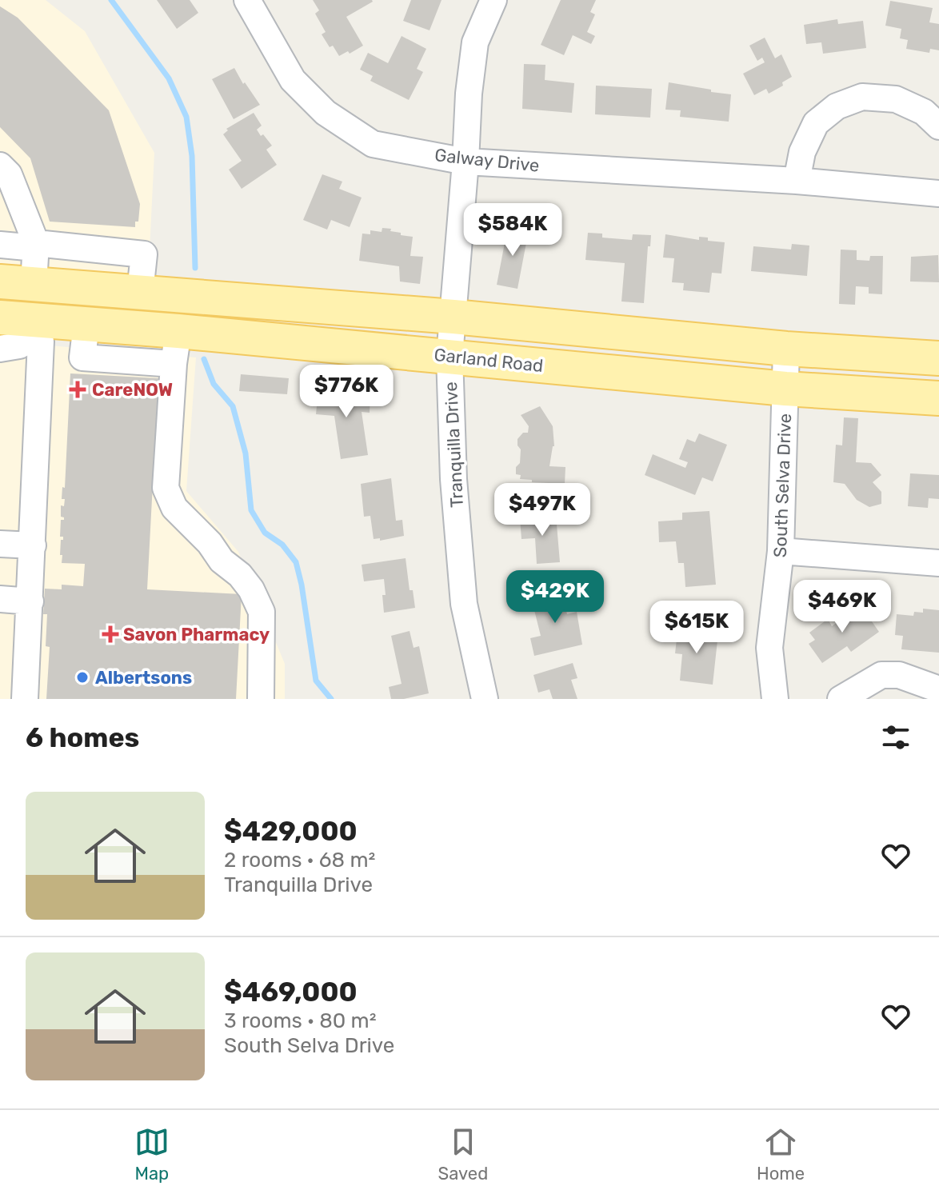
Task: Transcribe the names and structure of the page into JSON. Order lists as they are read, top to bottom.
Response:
{
  "streets": {
    "main road": ["Garland Road"],
    "street": ["Galway Drive", "Tranquilla Drive", "South Selva Drive"]
  },
  "crossings": [
    ["Galway Drive", "Tranquilla Drive"],
    ["Garland Road", "Tranquilla Drive"],
    ["Garland Road", "South Selva Drive"]
  ],
  "places": {
    "health": ["CareNOW", "Savon Pharmacy"],
    "other": ["Albertsons"]
  },
  "page": {
    "price": [
      "$584K",
      "$776K",
      "$497K",
      "$429K",
      "$469K",
      "$615K"
    ],
    "heading": "6 homes",
    "list": [
      {
        "name": "$429,000",
        "note": "2 rooms · 68 m² · Tranquilla Drive"
      },
      {
        "name": "$469,000",
        "note": "3 rooms · 80 m² · South Selva Drive"
      }
    ],
    "tabs": ["Map", "Saved", "Home"]
  }
}
